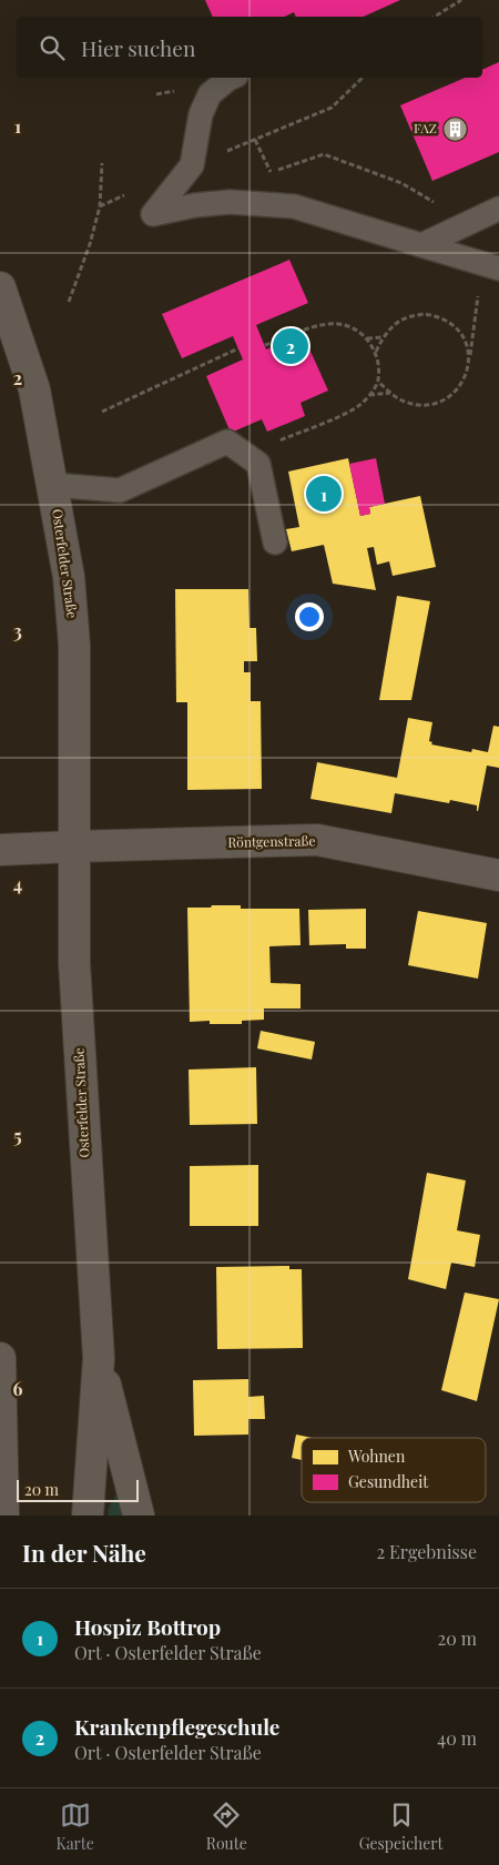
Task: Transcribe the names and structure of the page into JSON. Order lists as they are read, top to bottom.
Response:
{
  "streets": {
    "main road": ["Osterfelder Straße", "Röntgenstraße"]
  },
  "crossings": [
    ["Osterfelder Straße", "Röntgenstraße"]
  ],
  "places": {
    "building": ["FAZ"]
  },
  "legend": ["Wohnen", "Gesundheit"],
  "scale_bar": "20 m",
  "page": {
    "search": "Hier suchen",
    "pins": ["2", "1"],
    "scale": "20 m",
    "heading": ["In der Nähe", "2 Ergebnisse"],
    "list": [
      {
        "mark": "1",
        "name": "Hospiz Bottrop",
        "note": "Ort · Osterfelder Straße",
        "value": "20 m"
      },
      {
        "mark": "2",
        "name": "Krankenpflegeschule",
        "note": "Ort · Osterfelder Straße",
        "value": "40 m"
      }
    ],
    "nav": ["Karte", "Route", "Gespeichert"]
  },
  "grid": {
    "rows": [
      "1",
      "2",
      "3",
      "4",
      "5",
      "6"
    ]
  }
}
